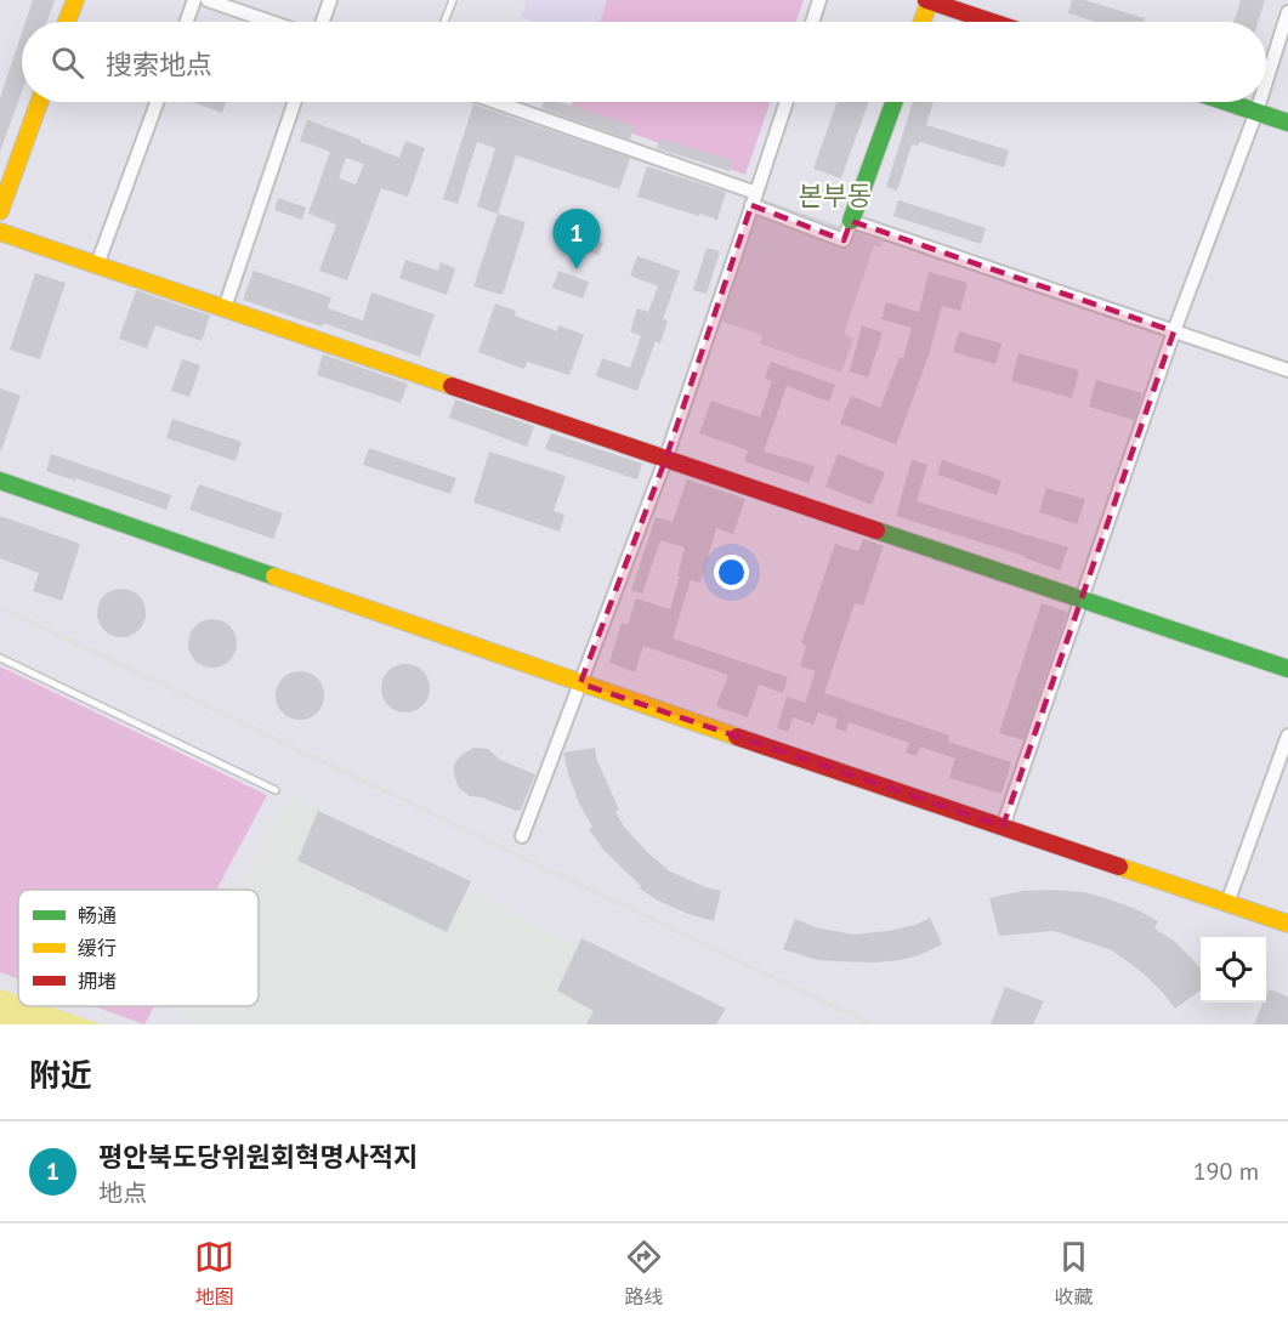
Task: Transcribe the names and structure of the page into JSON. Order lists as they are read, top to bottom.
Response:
{
  "districts": ["본부동"],
  "legend": ["畅通", "缓行", "拥堵"],
  "page": {
    "search": "搜索地点",
    "pins": "1",
    "heading": "附近",
    "list": [
      {
        "mark": "1",
        "name": "평안북도당위원회혁명사적지",
        "note": "地点",
        "value": "190 m"
      }
    ],
    "nav": ["地图", "路线", "收藏"]
  }
}
